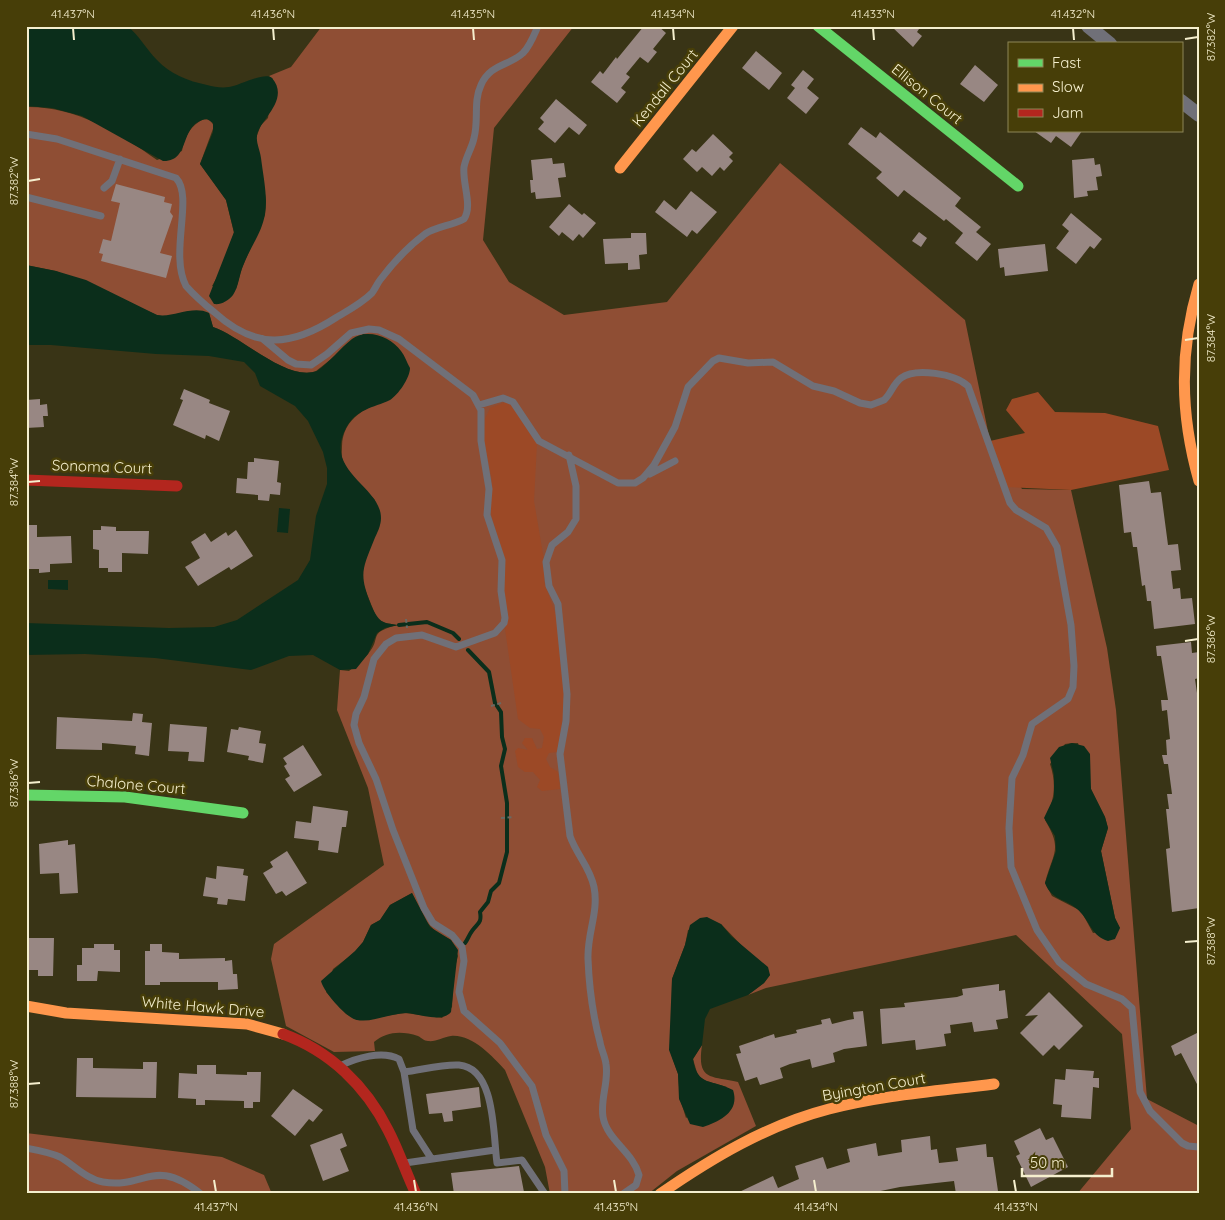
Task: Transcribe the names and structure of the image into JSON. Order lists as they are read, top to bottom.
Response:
{
  "streets": {
    "street": [
      "Kendall Court",
      "Ellison Court",
      "Sonoma Court",
      "Chalone Court",
      "White Hawk Drive",
      "Byington Court"
    ]
  },
  "legend": ["Fast", "Slow", "Jam"],
  "scale_bar": "50 m",
  "coordinates": [
    "41.437°N",
    "41.436°N",
    "41.435°N",
    "41.434°N",
    "41.433°N",
    "41.432°N",
    "87.382°W",
    "87.384°W",
    "87.386°W",
    "87.388°W"
  ]
}
